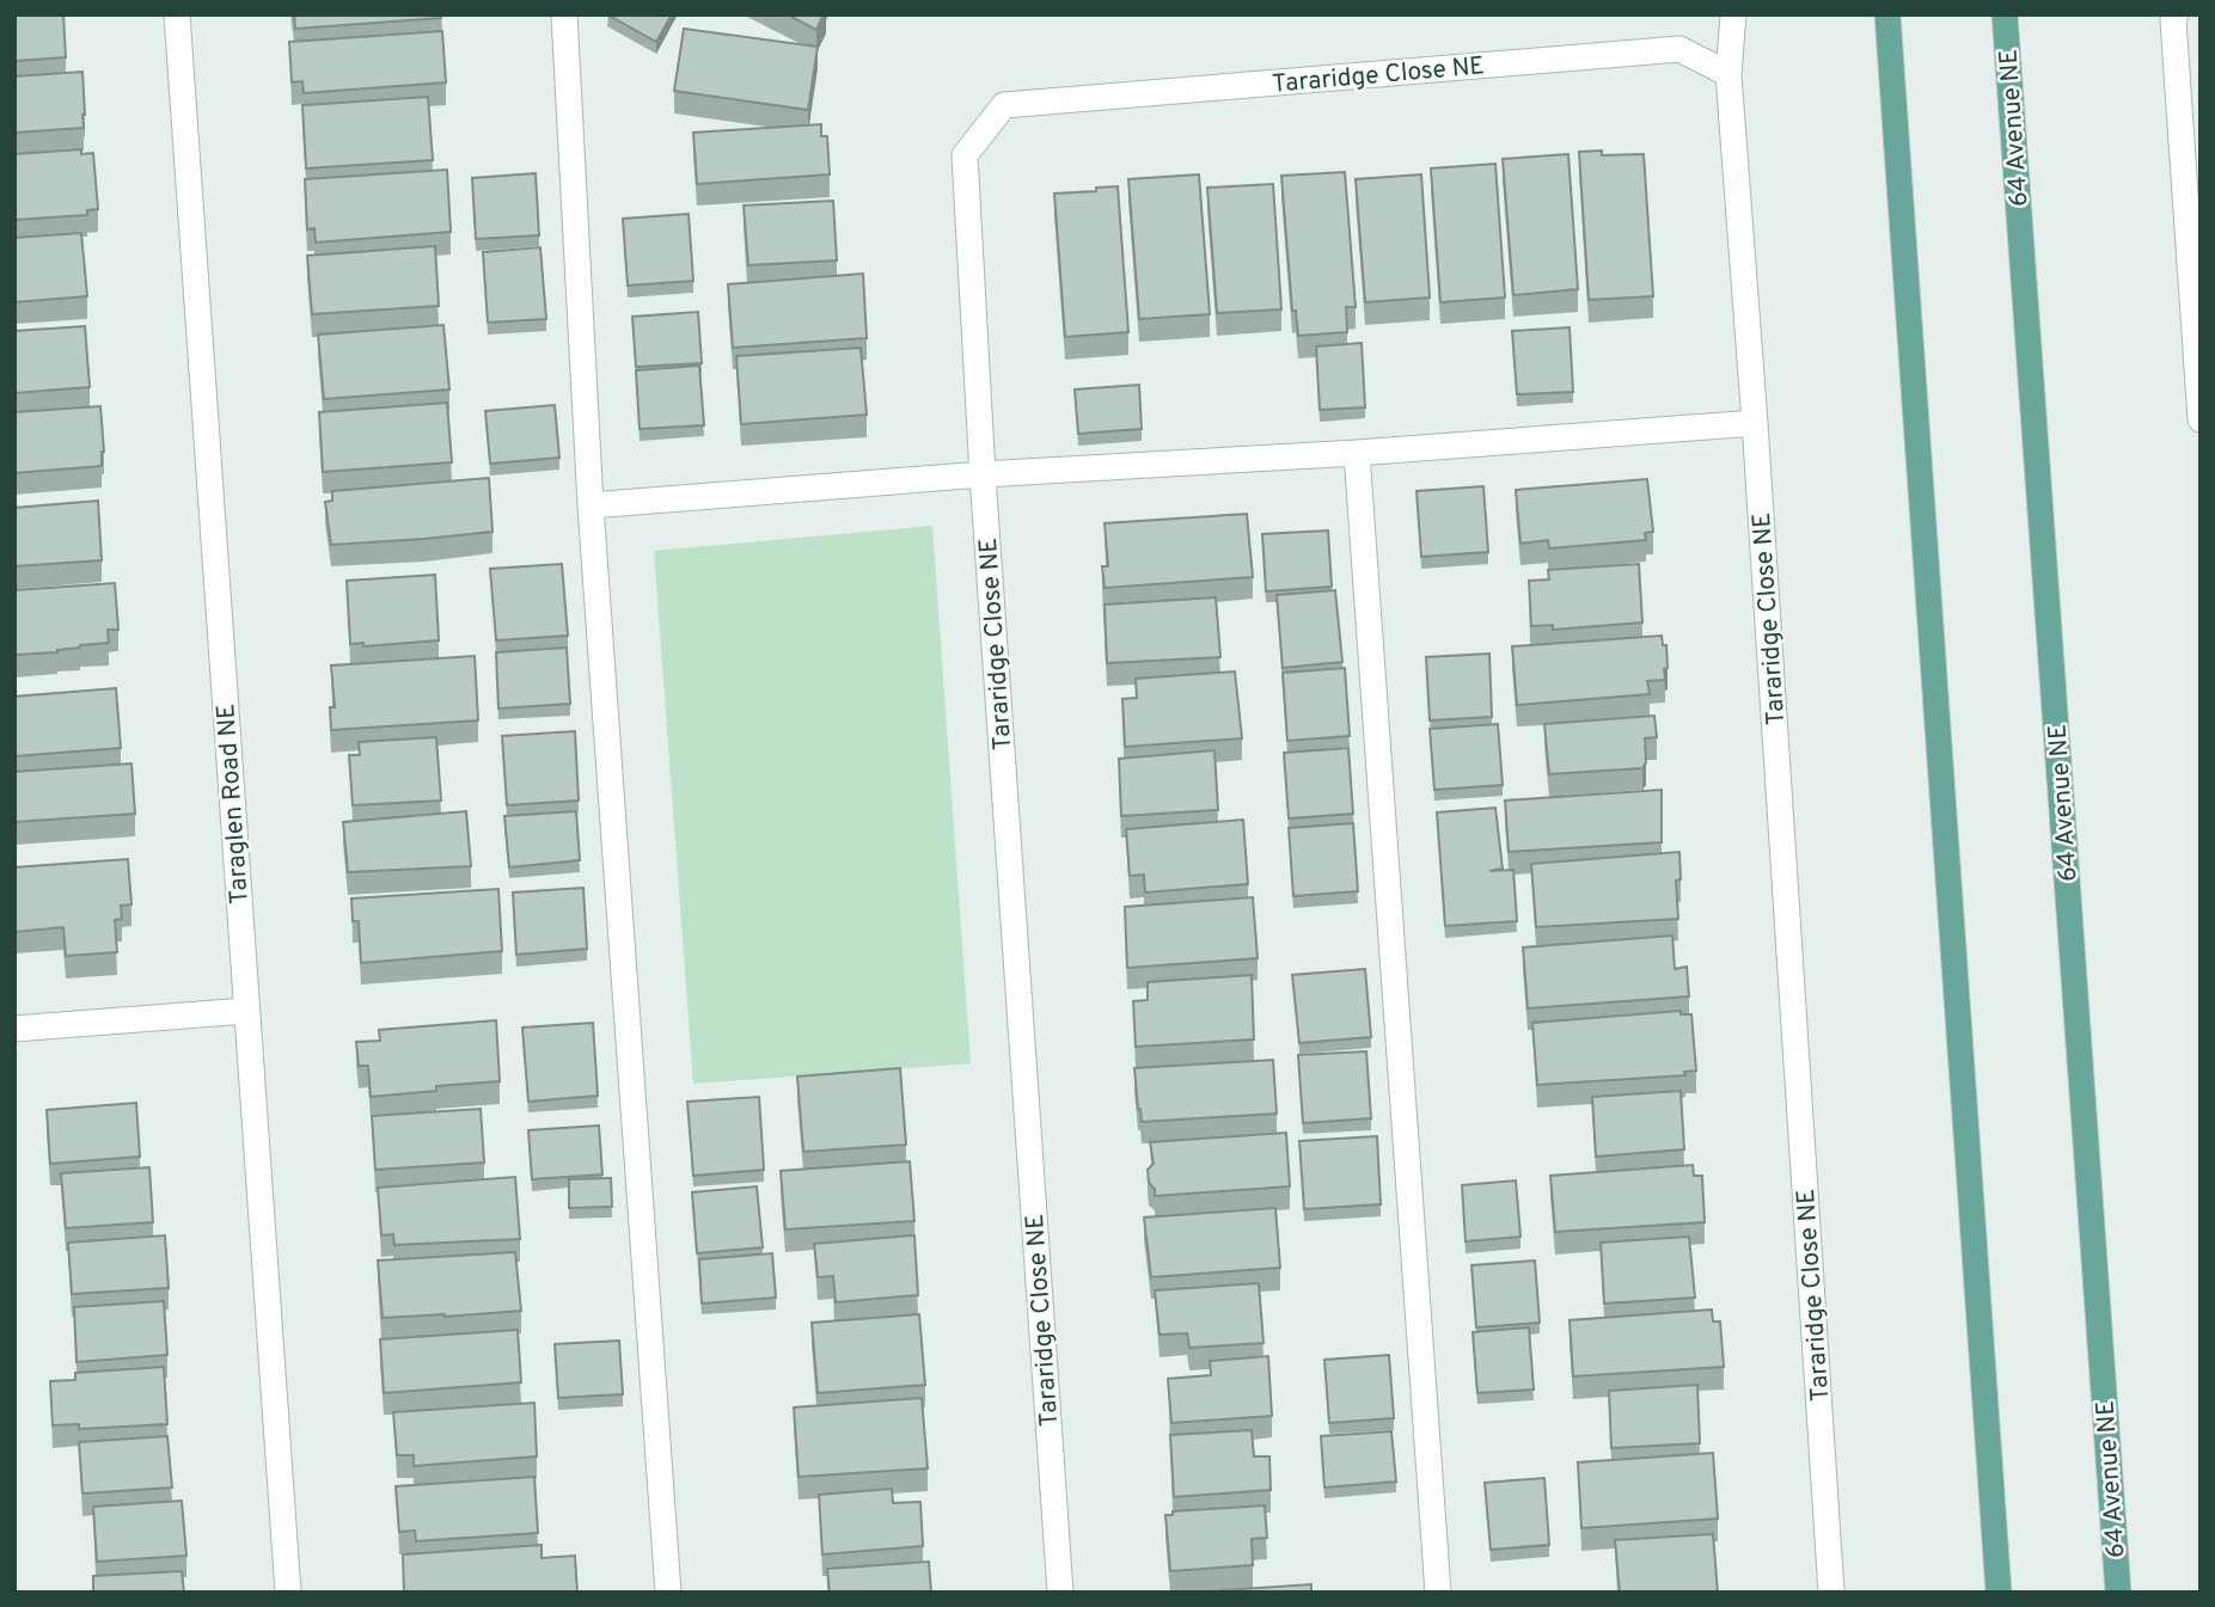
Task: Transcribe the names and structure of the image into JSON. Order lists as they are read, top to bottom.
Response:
{
  "streets": {
    "main road": ["64 Avenue NE"],
    "street": ["Tararidge Close NE", "Taraglen Road NE"]
  }
}
